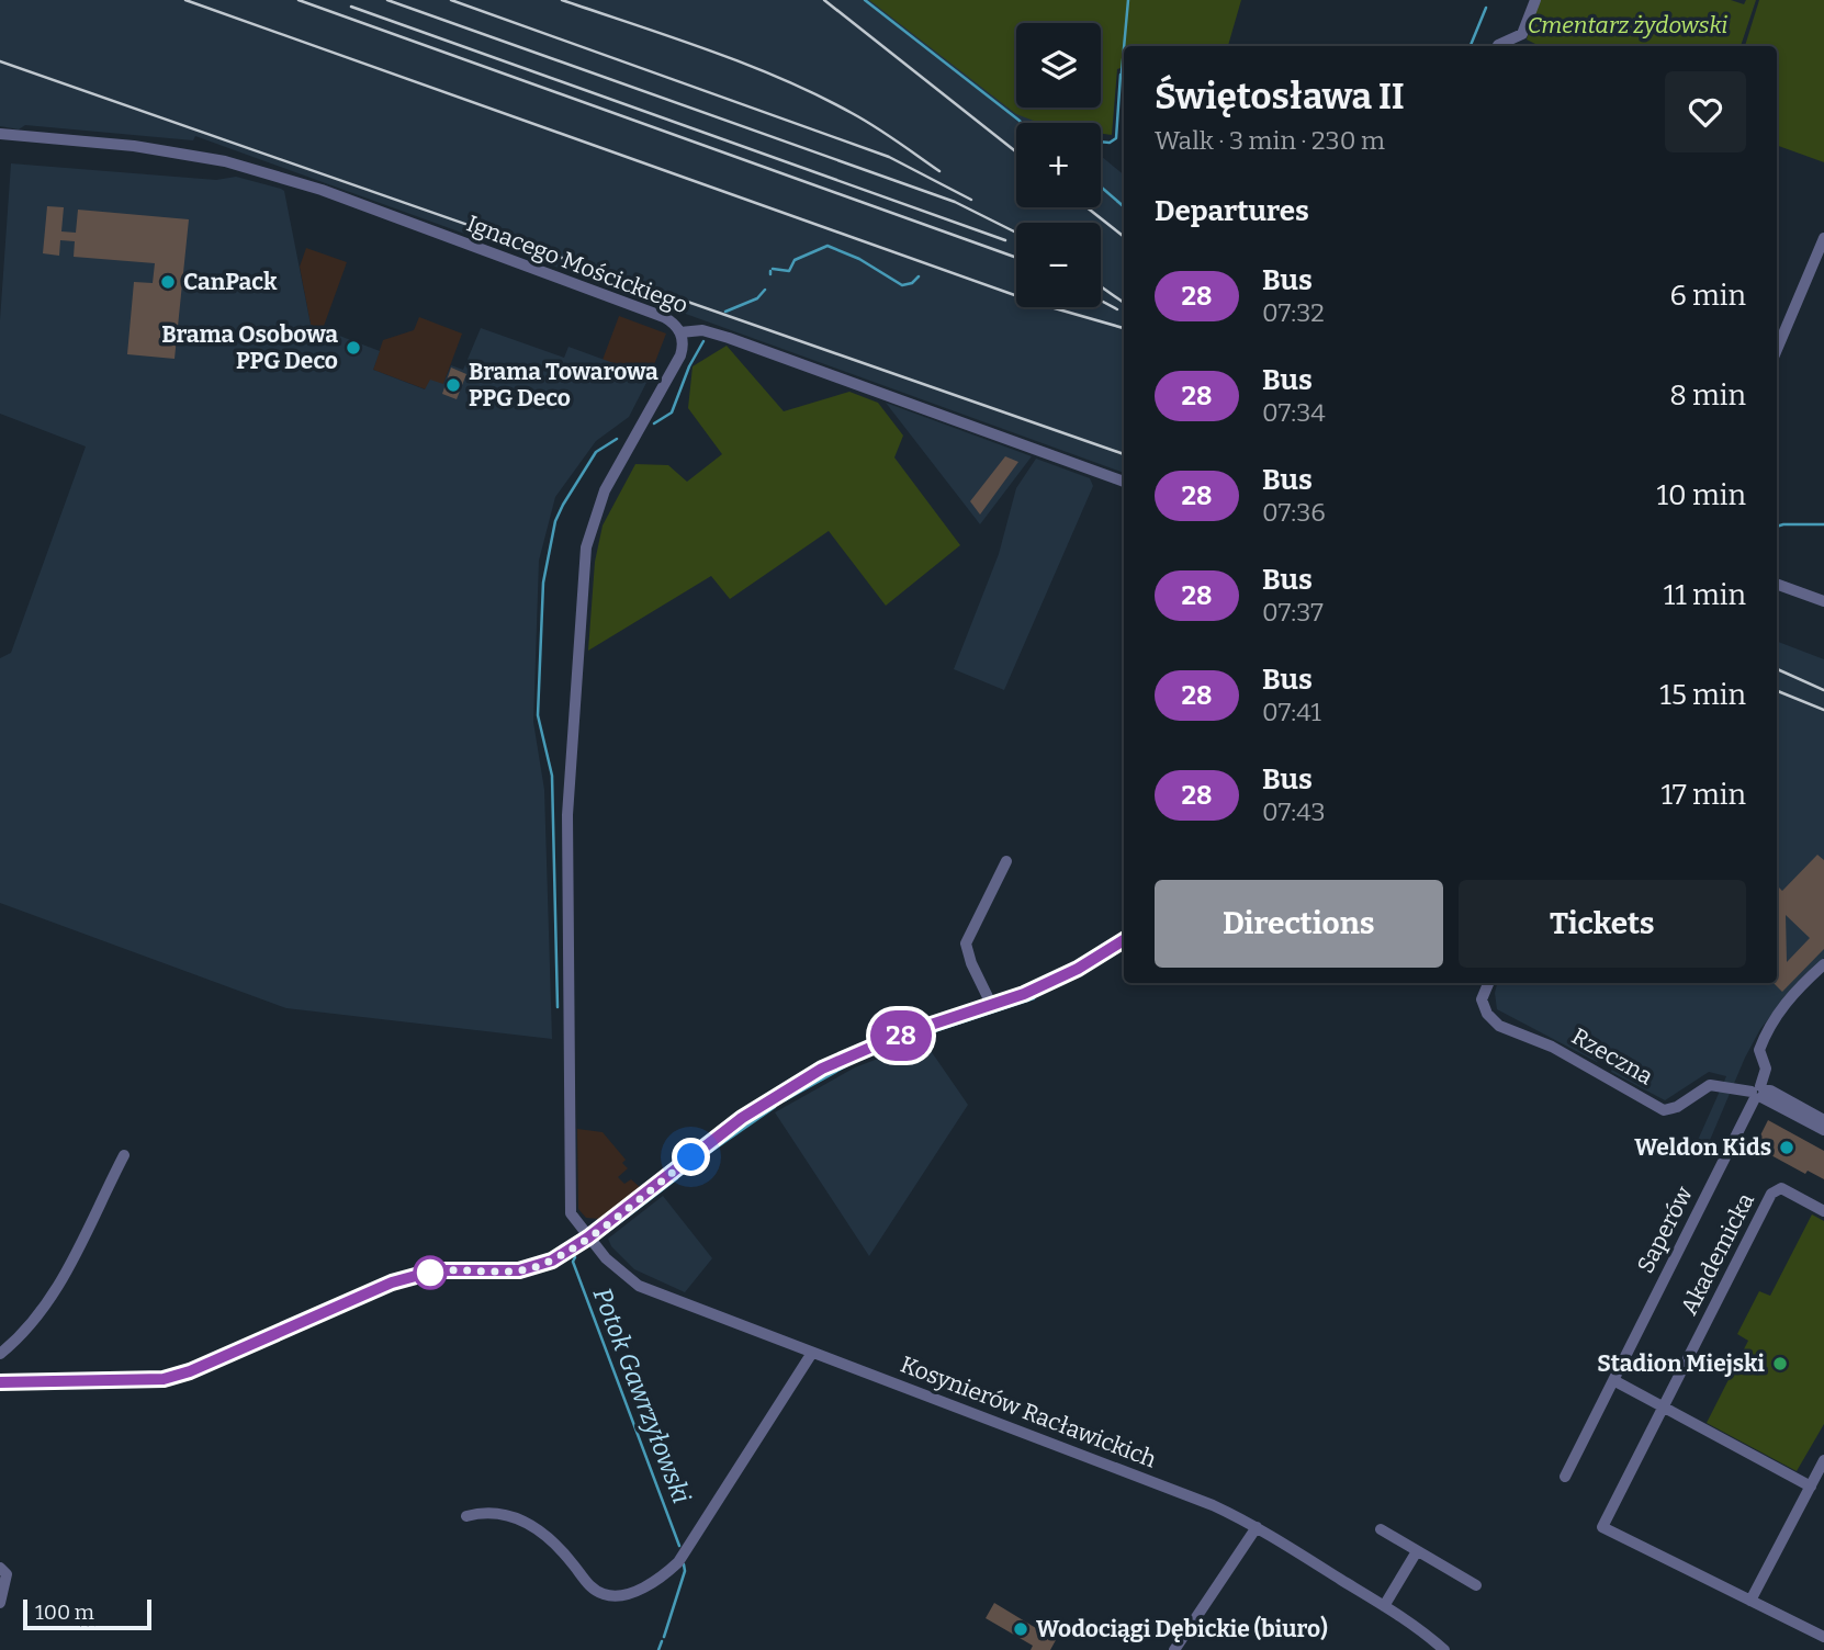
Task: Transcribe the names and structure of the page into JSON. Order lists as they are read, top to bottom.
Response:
{
  "streets": {
    "street": [
      "Ignacego Mościckiego",
      "Rzeczna",
      "Saperów",
      "Akademicka",
      "Kosynierów Racławickich"
    ]
  },
  "crossings": [
    ["Ignacego Mościckiego", "Kosynierów Racławickich"],
    ["Rzeczna", "Saperów"]
  ],
  "water": ["Potok Gawrzyłowski"],
  "parks": ["Cmentarz żydowski"],
  "places": [
    "CanPack",
    "Brama Osobowa PPG Deco",
    "Brama Towarowa PPG Deco",
    "Weldon Kids",
    "Stadion Miejski",
    "Wodociągi Dębickie (biuro)"
  ],
  "lines": ["bus line 28"],
  "scale_bar": "100 m",
  "page": {
    "on_map": "28",
    "map_buttons": ["+", "−"],
    "heading": [
      ["Świętosława II", "Walk · 3 min · 230 m"],
      "Departures"
    ],
    "list": [
      {
        "mark": "28",
        "name": "Bus",
        "note": "07:32",
        "value": "6 min"
      },
      {
        "mark": "28",
        "name": "Bus",
        "note": "07:34",
        "value": "8 min"
      },
      {
        "mark": "28",
        "name": "Bus",
        "note": "07:36",
        "value": "10 min"
      },
      {
        "mark": "28",
        "name": "Bus",
        "note": "07:37",
        "value": "11 min"
      },
      {
        "mark": "28",
        "name": "Bus",
        "note": "07:41",
        "value": "15 min"
      },
      {
        "mark": "28",
        "name": "Bus",
        "note": "07:43",
        "value": "17 min"
      }
    ],
    "buttons": ["Directions", "Tickets"],
    "scale": "100 m"
  }
}
